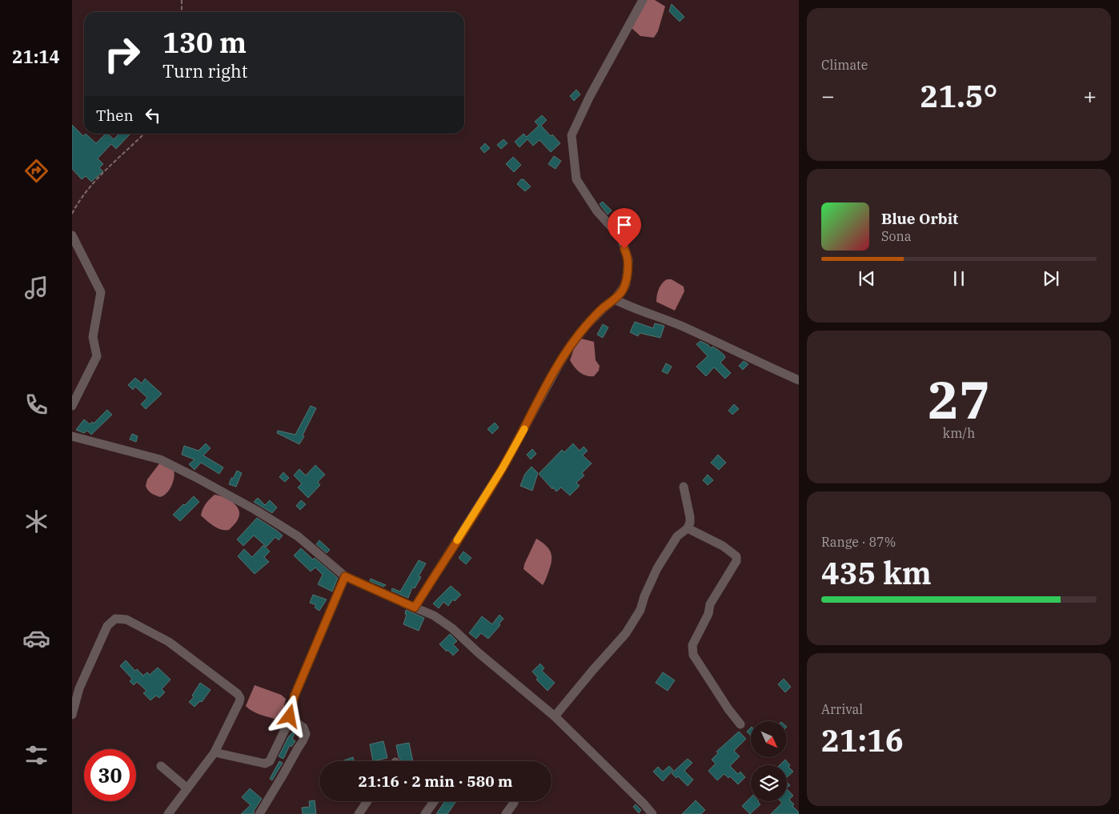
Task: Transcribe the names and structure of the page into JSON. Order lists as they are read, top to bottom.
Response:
{
  "north": "bottom right",
  "page": {
    "tabs": "21:14",
    "tile": [
      "Climate",
      ["27", "km/h"],
      ["Range · 87%", "435 km"],
      ["Arrival", "21:16"]
    ],
    "turn": ["130 m", "Turn right"],
    "heat": ["−", "21.5°", "+"],
    "then": "Then",
    "song": ["Blue Orbit", "Sona"],
    "limit": "30",
    "trip": "21:16 · 2 min · 580 m"
  }
}
